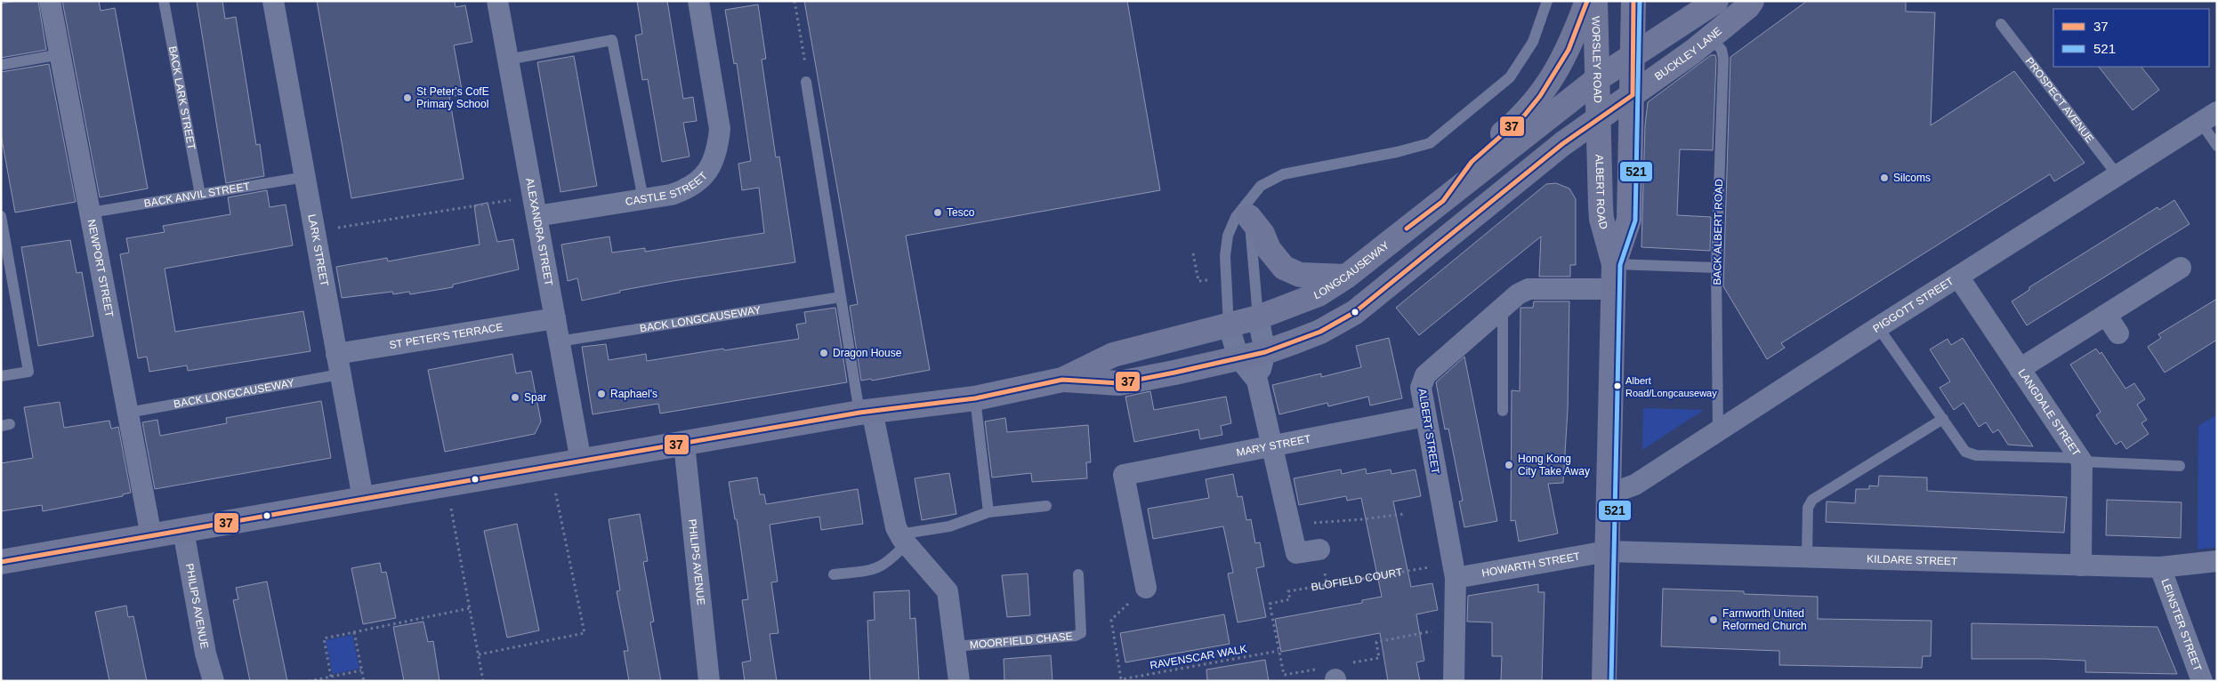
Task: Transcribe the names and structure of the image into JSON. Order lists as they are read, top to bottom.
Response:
{
  "streets": {
    "main road": [
      "BUCKLEY LANE",
      "WORSLEY ROAD",
      "ALBERT ROAD",
      "LONGCAUSEWAY"
    ],
    "street": [
      "CASTLE STREET",
      "ALEXANDRA STREET",
      "LARK STREET",
      "NEWPORT STREET",
      "PIGGOTT STREET",
      "ST PETER'S TERRACE",
      "LANGDALE STREET",
      "ALBERT STREET",
      "MARY STREET",
      "KILDARE STREET",
      "PHILIPS AVENUE",
      "HOWARTH STREET",
      "LEINSTER STREET",
      "MOORFIELD CHASE"
    ],
    "lane": [
      "BACK LARK STREET",
      "PROSPECT AVENUE",
      "BACK ANVIL STREET",
      "BACK ALBERT ROAD",
      "BACK LONGCAUSEWAY"
    ],
    "path": ["BLOFIELD COURT", "RAVENSCAR WALK"]
  },
  "crossings": [
    ["BUCKLEY LANE", "WORSLEY ROAD"],
    ["BUCKLEY LANE", "ALBERT ROAD"],
    ["BUCKLEY LANE", "BACK ALBERT ROAD"],
    ["BUCKLEY LANE", "LONGCAUSEWAY"],
    ["WORSLEY ROAD", "ALBERT ROAD"],
    ["WORSLEY ROAD", "LONGCAUSEWAY"],
    ["BACK LARK STREET", "BACK ANVIL STREET"],
    ["PROSPECT AVENUE", "PIGGOTT STREET"],
    ["CASTLE STREET", "ALEXANDRA STREET"],
    ["ALBERT ROAD", "LONGCAUSEWAY"],
    ["ALBERT ROAD", "PIGGOTT STREET"],
    ["ALBERT ROAD", "ALBERT STREET"],
    ["ALBERT ROAD", "KILDARE STREET"],
    ["ALBERT ROAD", "HOWARTH STREET"],
    ["BACK ANVIL STREET", "LARK STREET"],
    ["BACK ANVIL STREET", "NEWPORT STREET"],
    ["ALEXANDRA STREET", "LONGCAUSEWAY"],
    ["ALEXANDRA STREET", "BACK LONGCAUSEWAY"],
    ["ALEXANDRA STREET", "ST PETER'S TERRACE"],
    ["BACK ALBERT ROAD", "PIGGOTT STREET"],
    ["LARK STREET", "LONGCAUSEWAY"],
    ["LARK STREET", "BACK LONGCAUSEWAY"],
    ["LARK STREET", "ST PETER'S TERRACE"],
    ["NEWPORT STREET", "LONGCAUSEWAY"],
    ["NEWPORT STREET", "BACK LONGCAUSEWAY"],
    ["LONGCAUSEWAY", "PHILIPS AVENUE"],
    ["LONGCAUSEWAY", "MOORFIELD CHASE"],
    ["PIGGOTT STREET", "LANGDALE STREET"],
    ["BACK LONGCAUSEWAY", "ST PETER'S TERRACE"],
    ["LANGDALE STREET", "KILDARE STREET"],
    ["ALBERT STREET", "MARY STREET"],
    ["ALBERT STREET", "HOWARTH STREET"],
    ["ALBERT STREET", "BLOFIELD COURT"],
    ["MARY STREET", "RAVENSCAR WALK"],
    ["KILDARE STREET", "HOWARTH STREET"],
    ["KILDARE STREET", "LEINSTER STREET"],
    ["HOWARTH STREET", "BLOFIELD COURT"],
    ["BLOFIELD COURT", "RAVENSCAR WALK"]
  ],
  "places": [
    "St Peter's CofE Primary School",
    "Silcoms",
    "Tesco",
    "Dragon House",
    "Albert Road/Longcauseway",
    "Raphael's",
    "Spar",
    "Hong Kong City Take Away",
    "Farnworth United Reformed Church"
  ],
  "lines": ["transit line 37", "transit line 521"],
  "legend": ["37", "521"]
}
